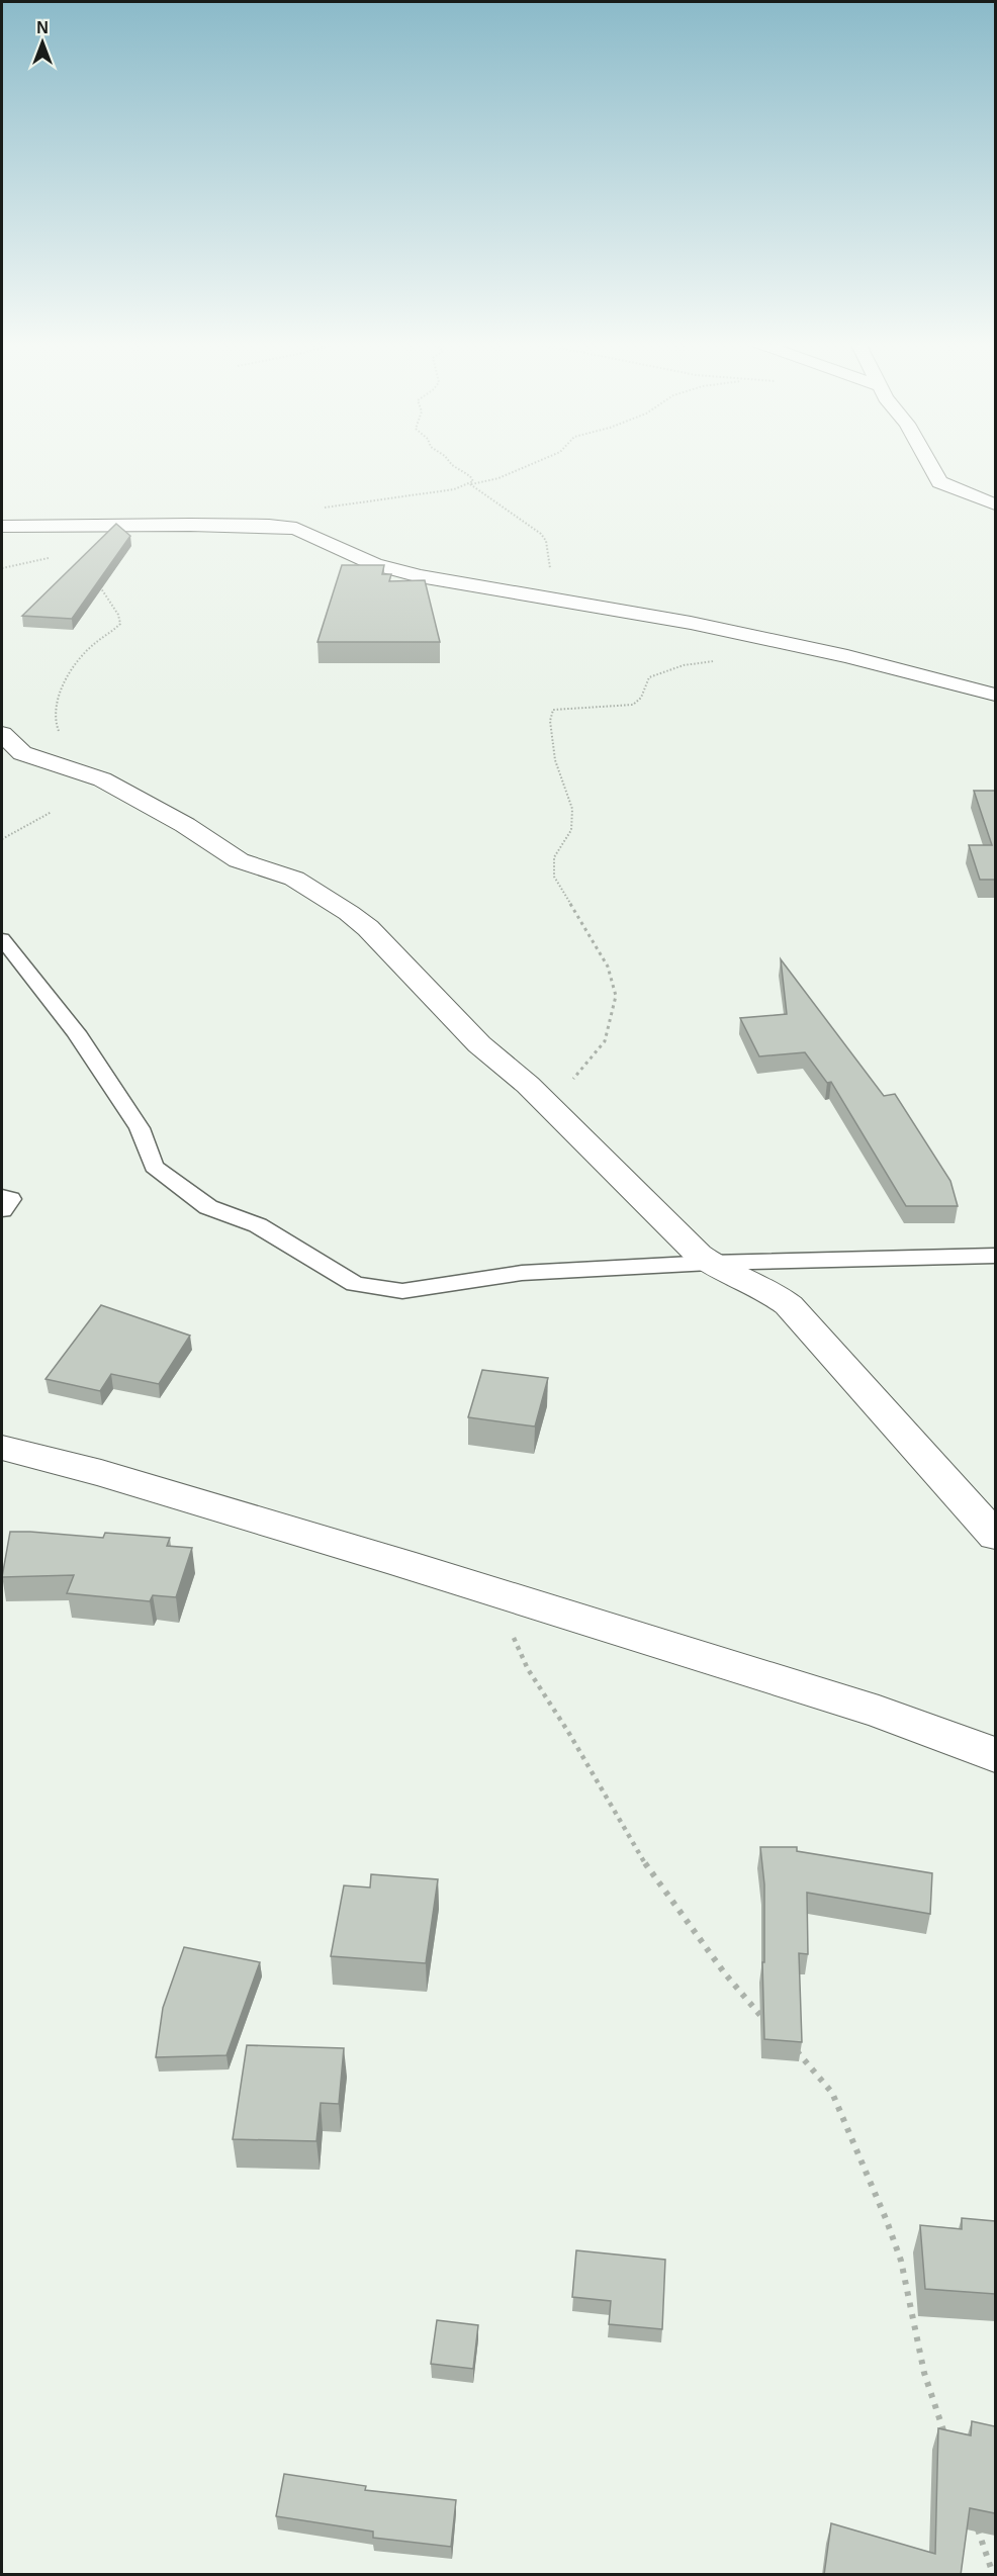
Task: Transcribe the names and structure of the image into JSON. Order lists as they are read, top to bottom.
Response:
{
  "north": "top"
}
